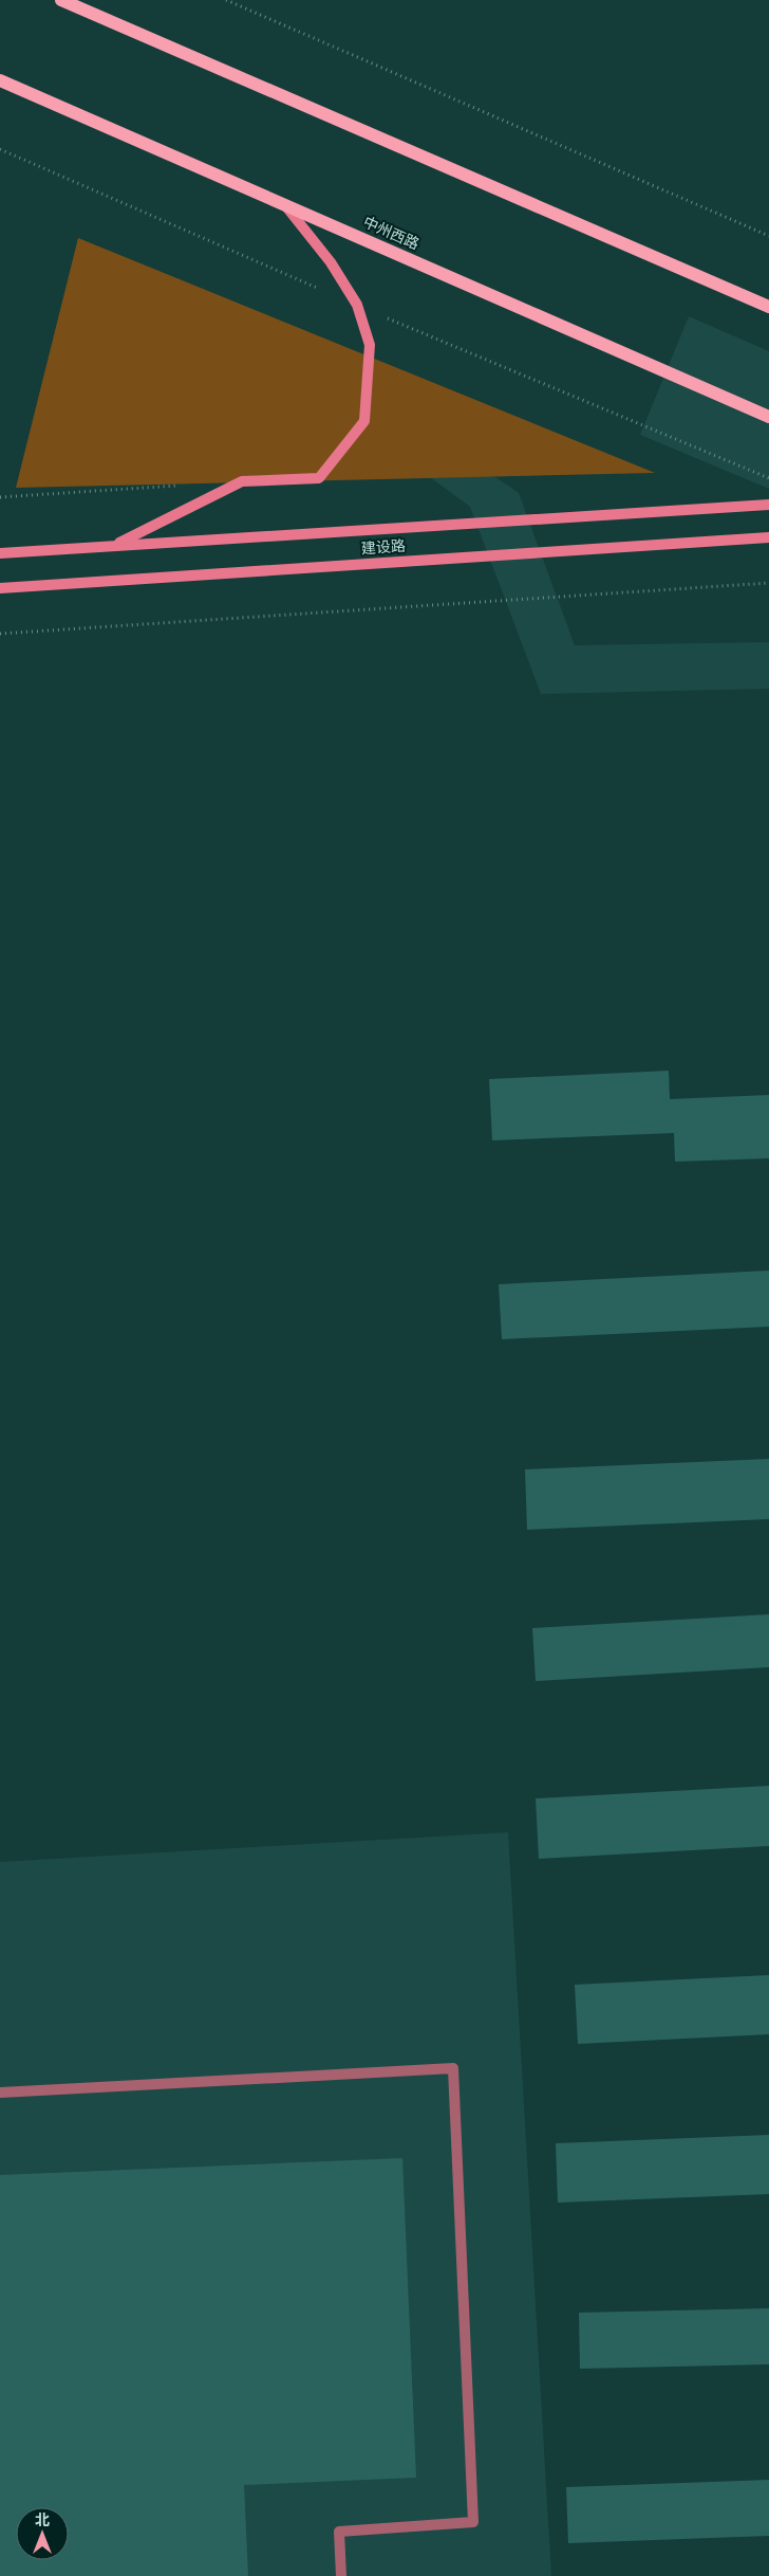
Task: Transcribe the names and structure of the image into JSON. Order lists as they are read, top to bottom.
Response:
{
  "streets": {
    "main road": ["中州西路"],
    "street": ["建设路"]
  },
  "north": "top"
}
